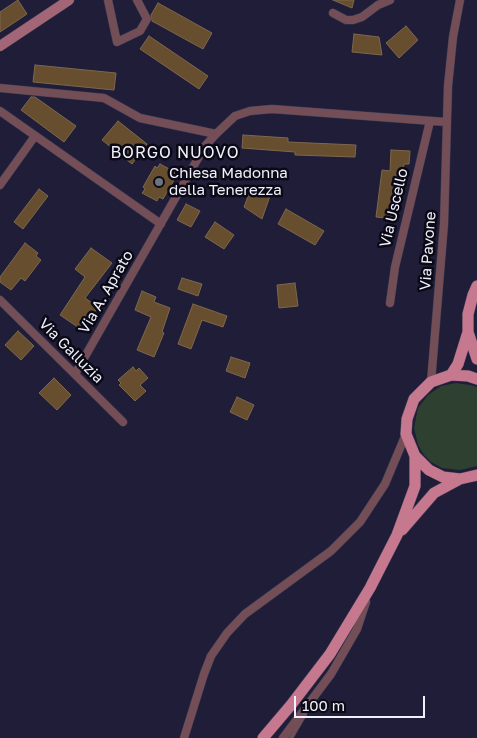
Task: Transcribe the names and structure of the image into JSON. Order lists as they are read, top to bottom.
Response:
{
  "streets": {
    "street": [
      "Via Uscello",
      "Via Pavone",
      "Via A. Aprato",
      "Via Galluzia"
    ]
  },
  "crossings": [
    ["Via A. Aprato", "Via Galluzia"]
  ],
  "districts": ["BORGO NUOVO"],
  "places": ["Chiesa Madonna della Tenerezza"],
  "scale_bar": "100 m"
}
